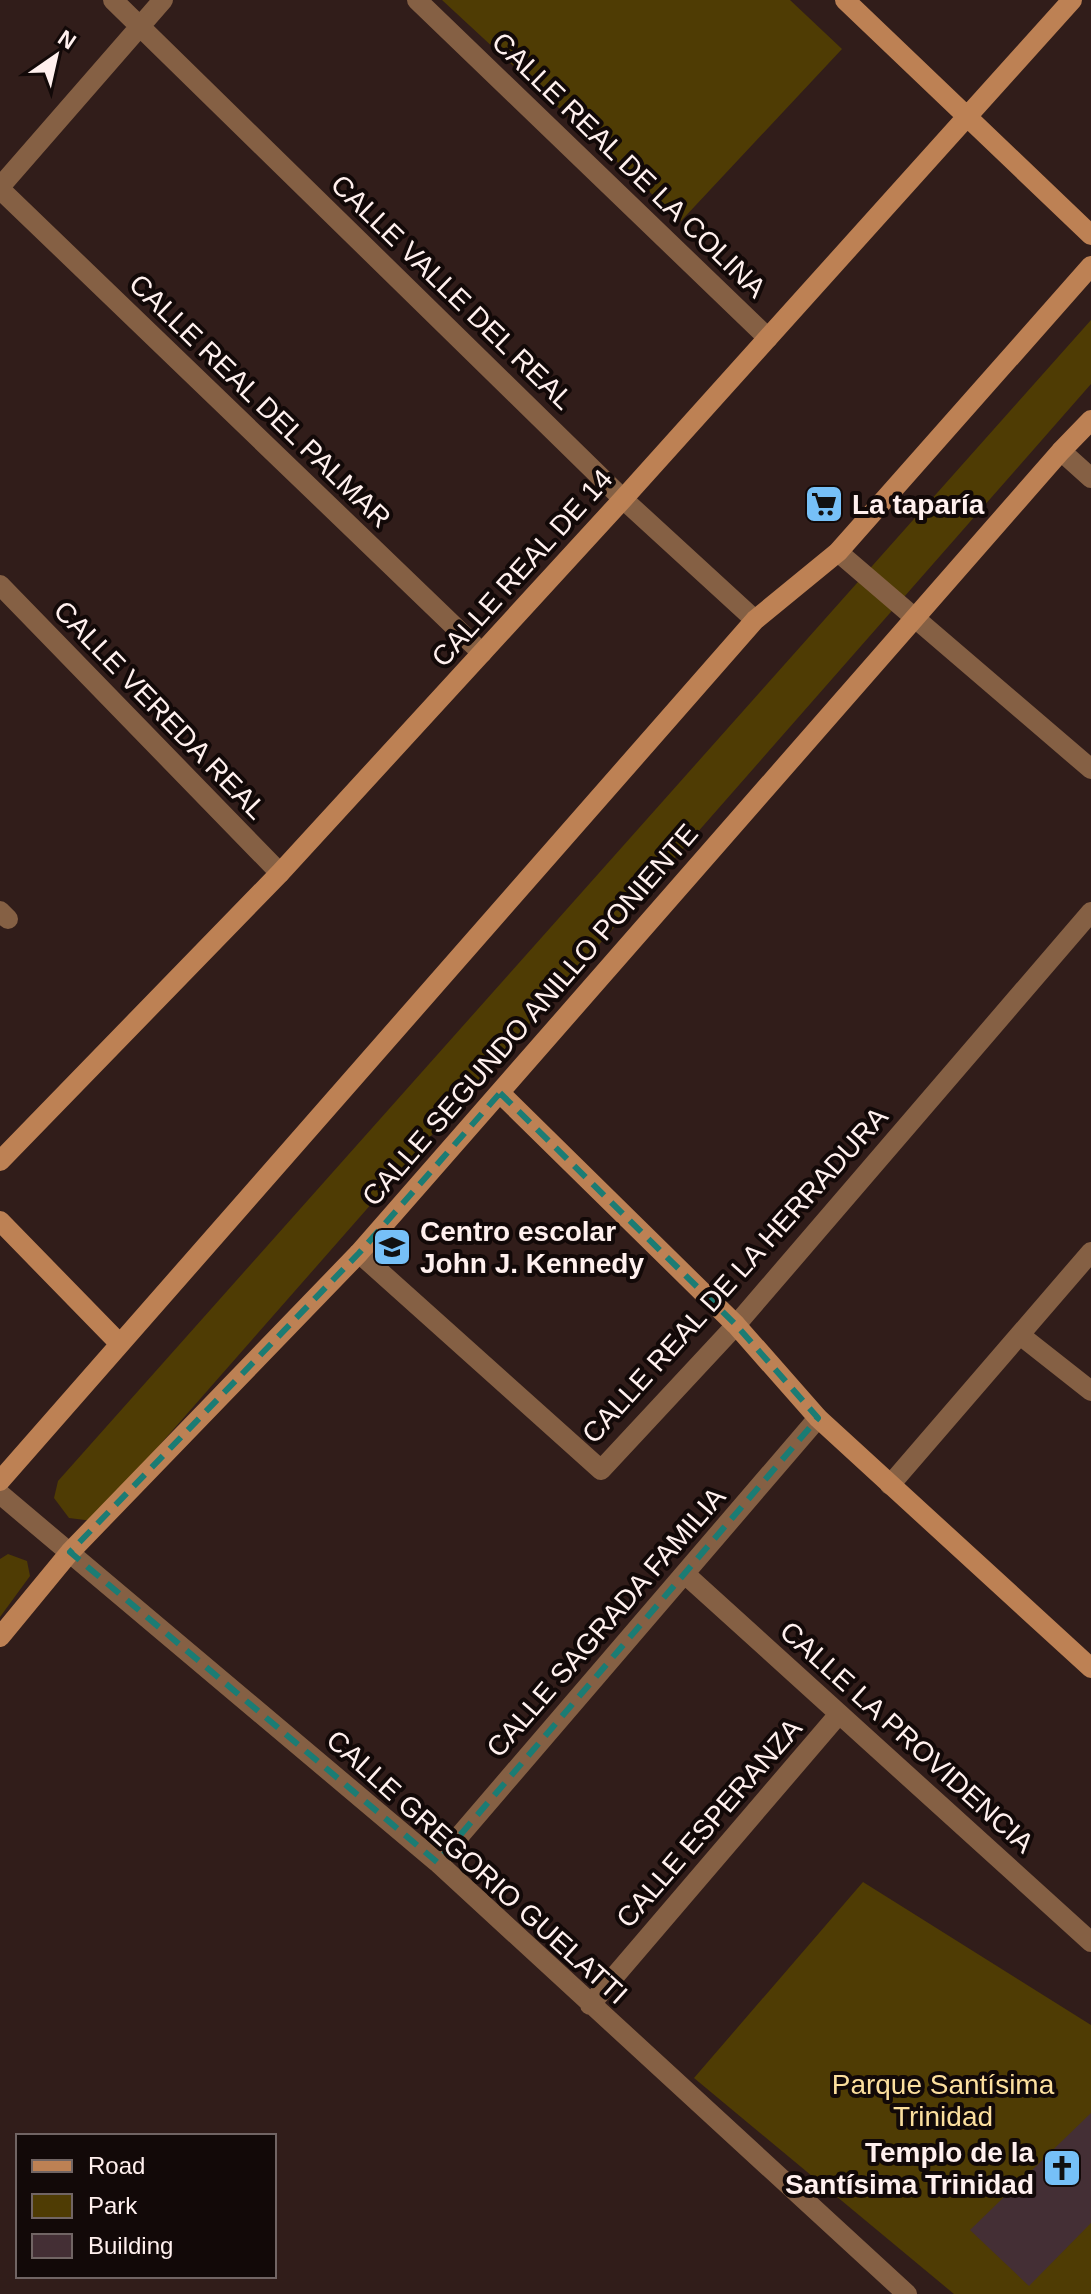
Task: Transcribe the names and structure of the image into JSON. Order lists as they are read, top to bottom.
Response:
{
  "streets": {
    "main road": ["CALLE REAL DE 14", "CALLE SEGUNDO ANILLO PONIENTE"],
    "street": [
      "CALLE REAL DE LA COLINA",
      "CALLE VALLE DEL REAL",
      "CALLE REAL DEL PALMAR",
      "CALLE VEREDA REAL",
      "CALLE REAL DE LA HERRADURA",
      "CALLE SAGRADA FAMILIA",
      "CALLE LA PROVIDENCIA",
      "CALLE ESPERANZA",
      "CALLE GREGORIO GUELATTI"
    ]
  },
  "crossings": [
    ["CALLE REAL DE LA COLINA", "CALLE REAL DE 14"],
    ["CALLE VALLE DEL REAL", "CALLE REAL DE 14"],
    ["CALLE REAL DEL PALMAR", "CALLE REAL DE 14"],
    ["CALLE REAL DE 14", "CALLE VEREDA REAL"],
    ["CALLE SEGUNDO ANILLO PONIENTE", "CALLE REAL DE LA HERRADURA"],
    ["CALLE SEGUNDO ANILLO PONIENTE", "CALLE GREGORIO GUELATTI"],
    ["CALLE SAGRADA FAMILIA", "CALLE LA PROVIDENCIA"],
    ["CALLE SAGRADA FAMILIA", "CALLE GREGORIO GUELATTI"],
    ["CALLE LA PROVIDENCIA", "CALLE ESPERANZA"],
    ["CALLE ESPERANZA", "CALLE GREGORIO GUELATTI"]
  ],
  "parks": ["Parque Santísima Trinidad"],
  "places": {
    "supermarket": ["La taparía"],
    "school or university": ["Centro escolar John J. Kennedy"],
    "church": ["Templo de la Santísima Trinidad"]
  },
  "legend": ["Road", "Park", "Building"],
  "north": "top right"
}
